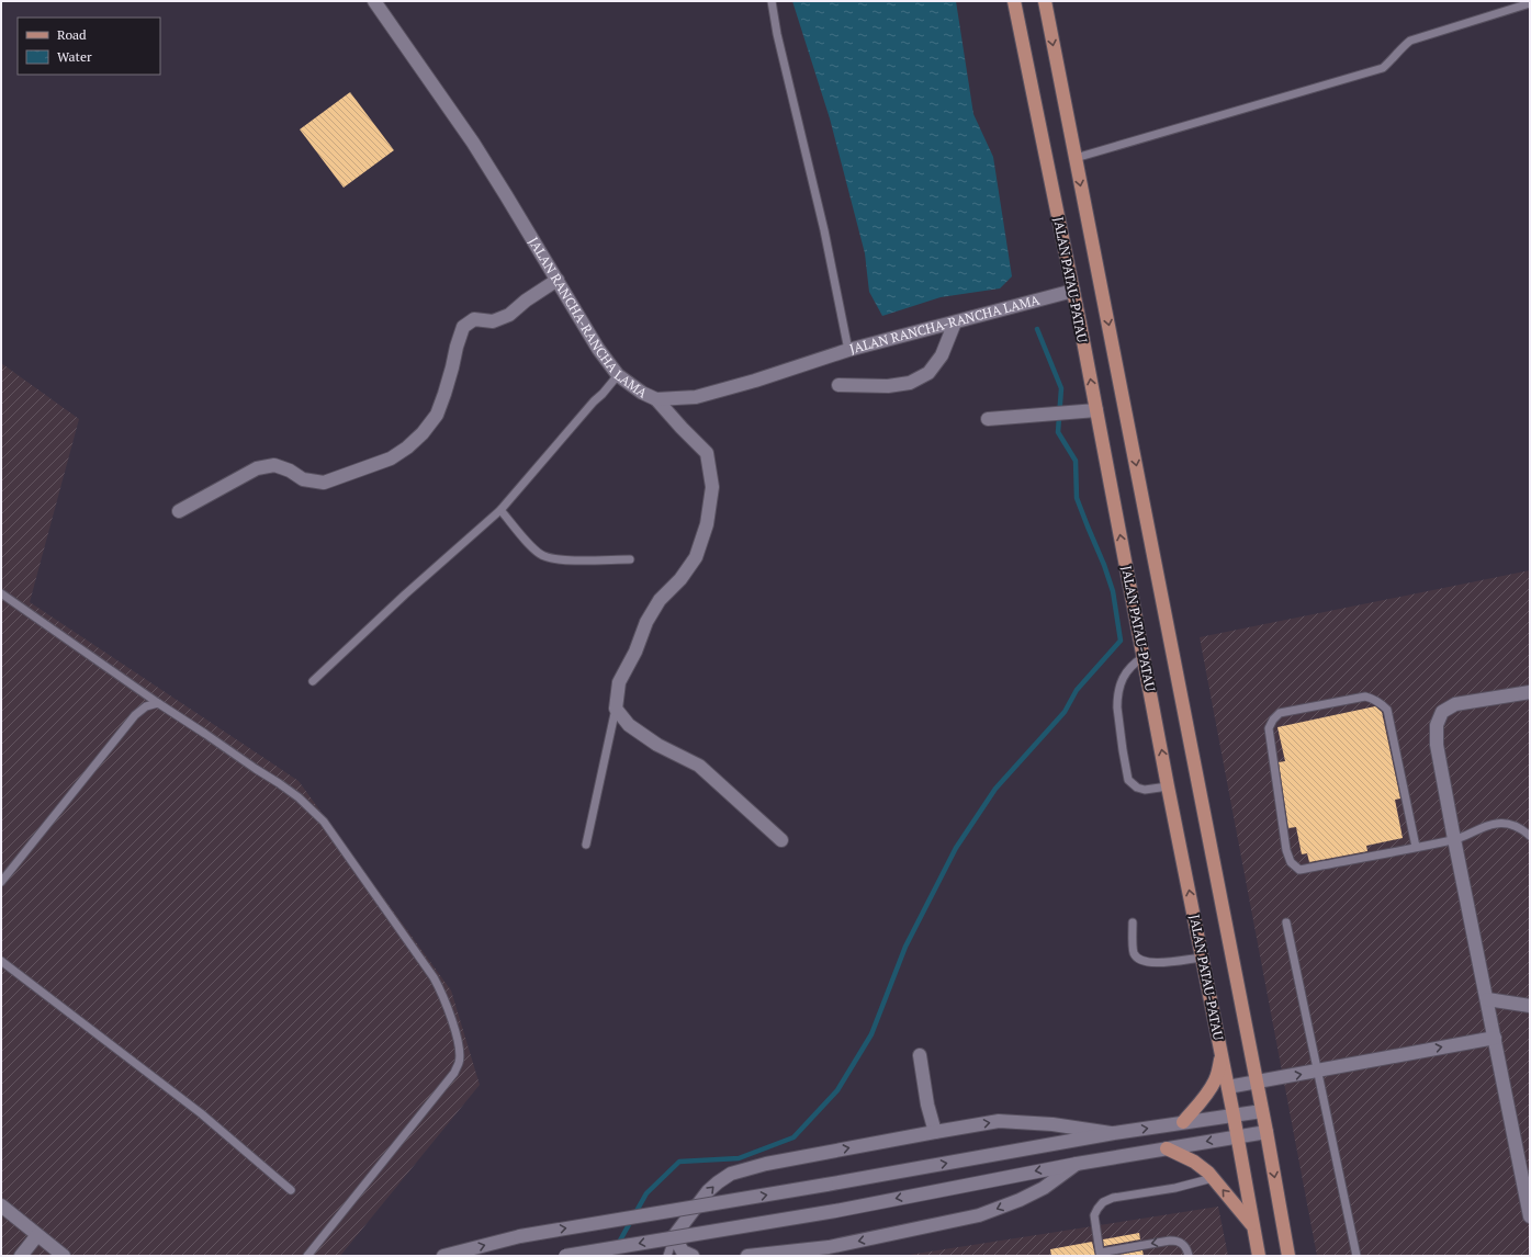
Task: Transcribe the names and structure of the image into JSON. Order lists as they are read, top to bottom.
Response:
{
  "streets": {
    "main road": ["JALAN PATAU-PATAU"],
    "street": ["JALAN RANCHA-RANCHA LAMA"]
  },
  "crossings": [
    ["JALAN PATAU-PATAU", "JALAN RANCHA-RANCHA LAMA"]
  ],
  "legend": ["Road", "Water"]
}
